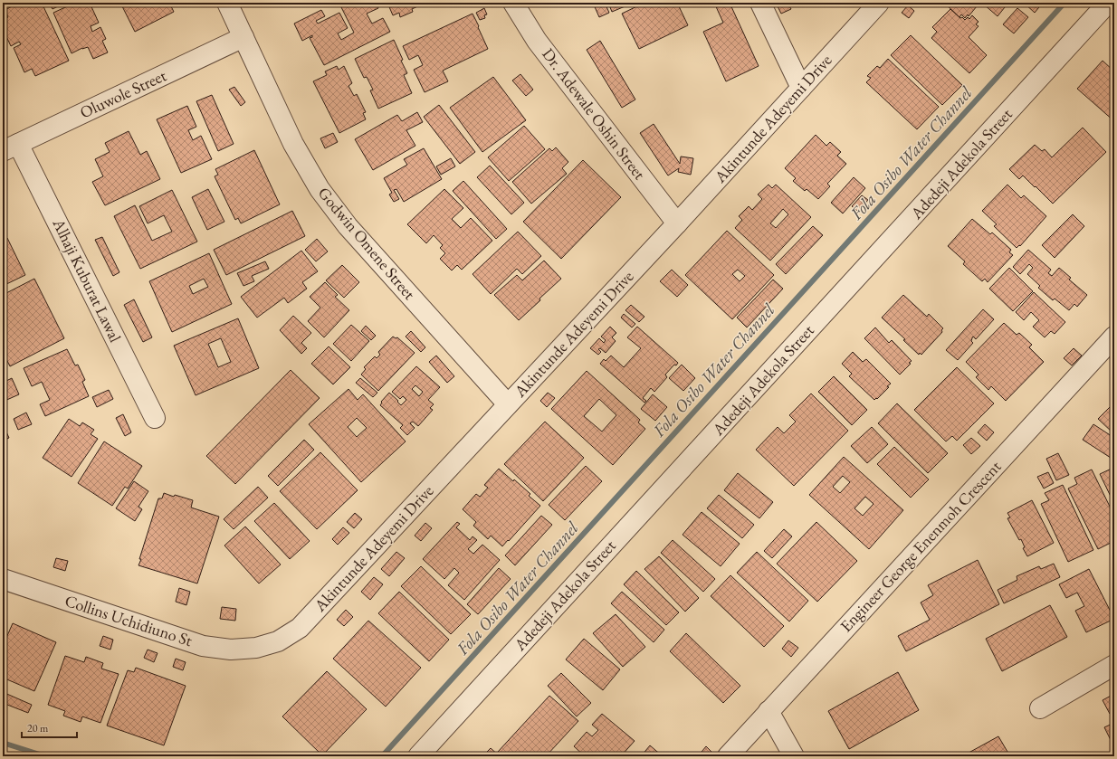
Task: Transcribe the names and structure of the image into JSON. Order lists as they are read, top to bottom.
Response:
{
  "streets": {
    "street": [
      "Oluwole Street",
      "Dr. Adewale Oshin Street",
      "Akintunde Adeyemi Drive",
      "Adedeji Adekola Street",
      "Godwin Omene Street",
      "Alhaji Kuburat Lawal",
      "Engineer George Enenmoh Crescent",
      "Collins Uchidiuno St"
    ]
  },
  "crossings": [
    ["Oluwole Street", "Godwin Omene Street"],
    ["Oluwole Street", "Alhaji Kuburat Lawal"],
    ["Dr. Adewale Oshin Street", "Akintunde Adeyemi Drive"],
    ["Akintunde Adeyemi Drive", "Godwin Omene Street"],
    ["Akintunde Adeyemi Drive", "Collins Uchidiuno St"]
  ],
  "water": ["Fola Osibo Water Channel"],
  "scale_bar": "20 m"
}
